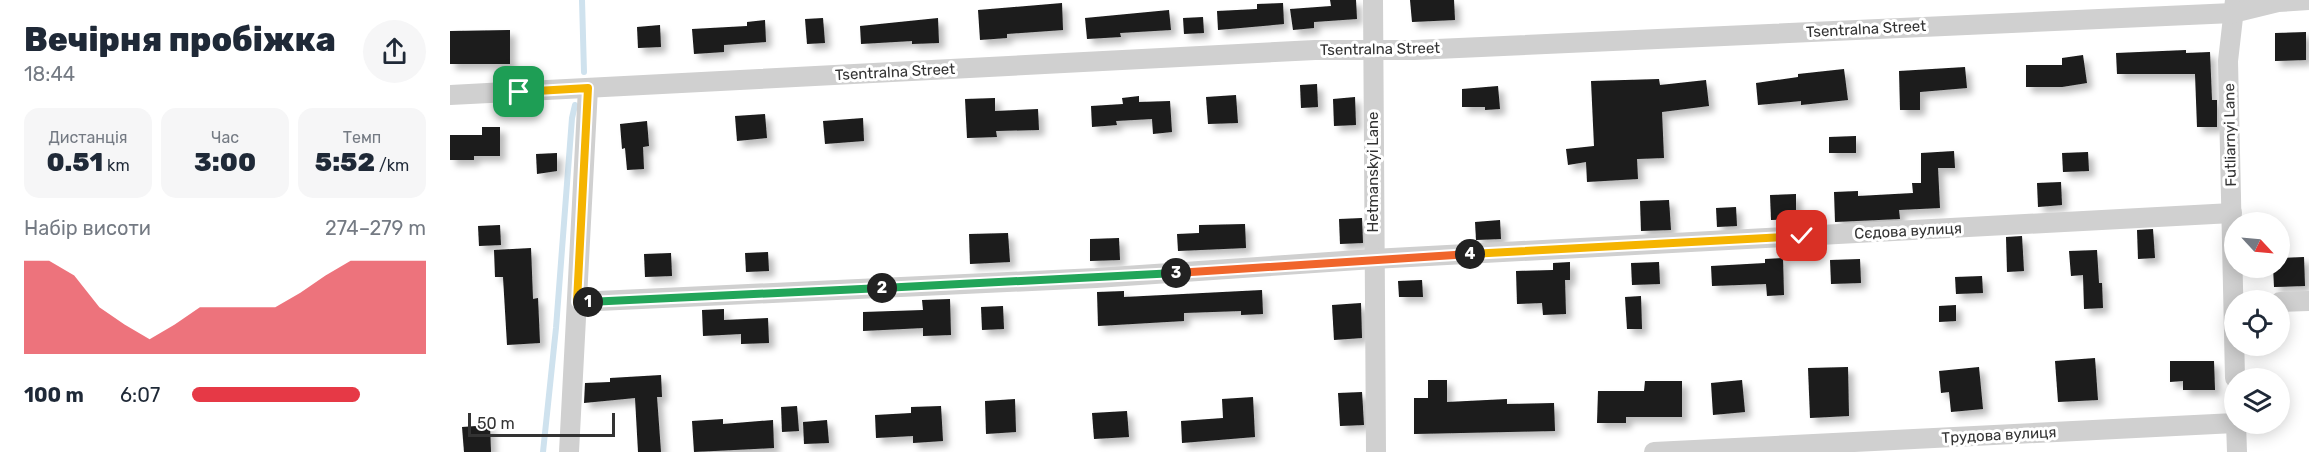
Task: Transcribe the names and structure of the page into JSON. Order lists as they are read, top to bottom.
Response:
{
  "streets": {
    "street": [
      "Tsentralna Street",
      "Futliarnyi Lane",
      "Hetmanskyi Lane",
      "Сєдова вулиця",
      "Трудова вулиця"
    ]
  },
  "crossings": [
    ["Tsentralna Street", "Futliarnyi Lane"],
    ["Tsentralna Street", "Hetmanskyi Lane"],
    ["Hetmanskyi Lane", "Сєдова вулиця"]
  ],
  "scale_bar": "50 m",
  "north": "bottom right",
  "page": {
    "heading": ["Вечірня пробіжка", "18:44"],
    "stats": [
      ["Дистанція", "0.51 km"],
      ["Час", "3:00"],
      ["Темп", "5:52 /km"]
    ],
    "chart": ["Набір висоти", "274–279 m"],
    "pins": [
      "4",
      "3",
      "2",
      "1"
    ],
    "list": [
      {
        "name": "100 m",
        "note": "6:07"
      }
    ],
    "scale": "50 m"
  }
}
